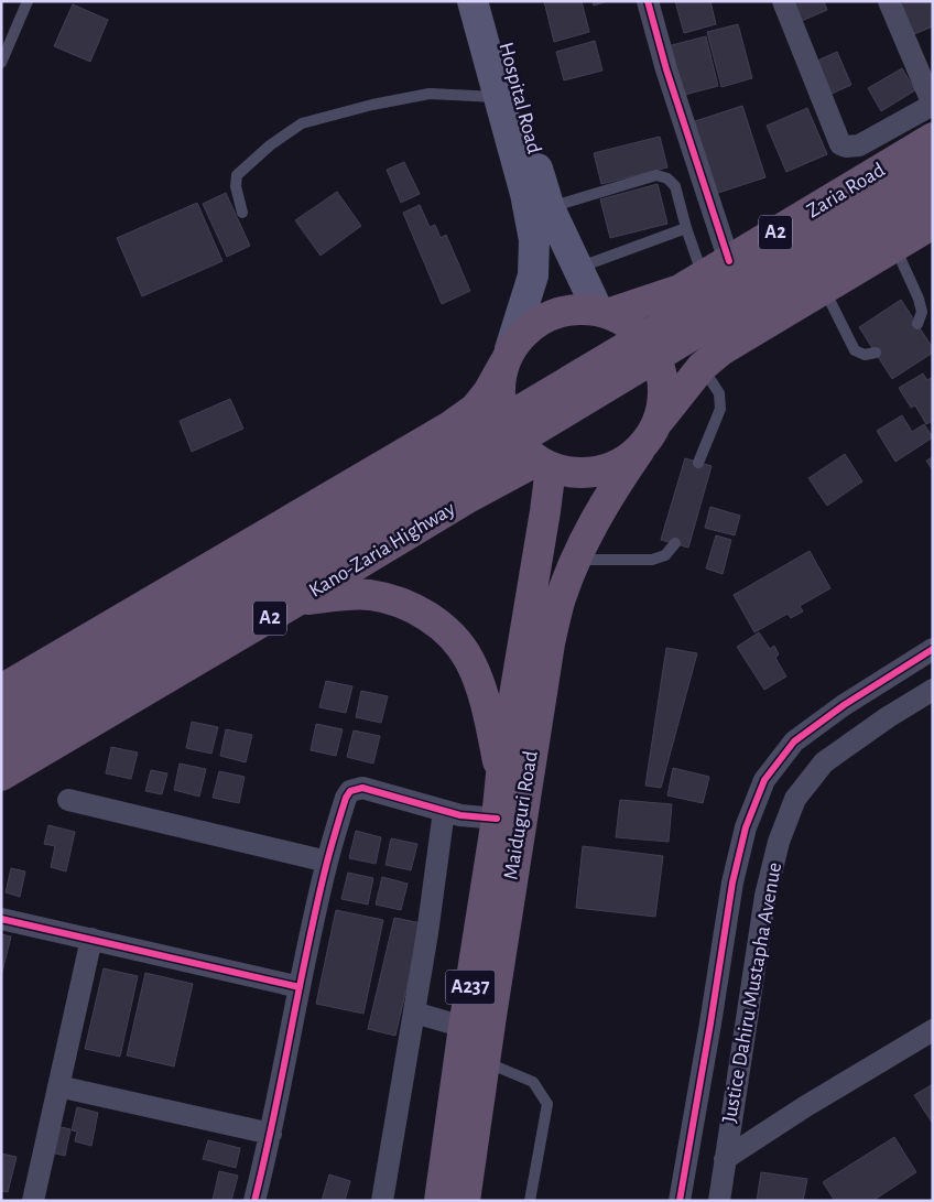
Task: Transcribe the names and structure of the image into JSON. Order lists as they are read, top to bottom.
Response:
{
  "streets": {
    "highway": [
      "Zaria Road",
      "A2",
      "Kano-Zaria Highway",
      "Maiduguri Road",
      "A237"
    ],
    "main road": ["Hospital Road"],
    "street": ["Justice Dahiru Mustapha Avenue"]
  },
  "crossings": [
    ["Zaria Road", "A2"],
    ["Zaria Road", "Kano-Zaria Highway"],
    ["Zaria Road", "Maiduguri Road"],
    ["Kano-Zaria Highway", "Maiduguri Road"]
  ]
}
